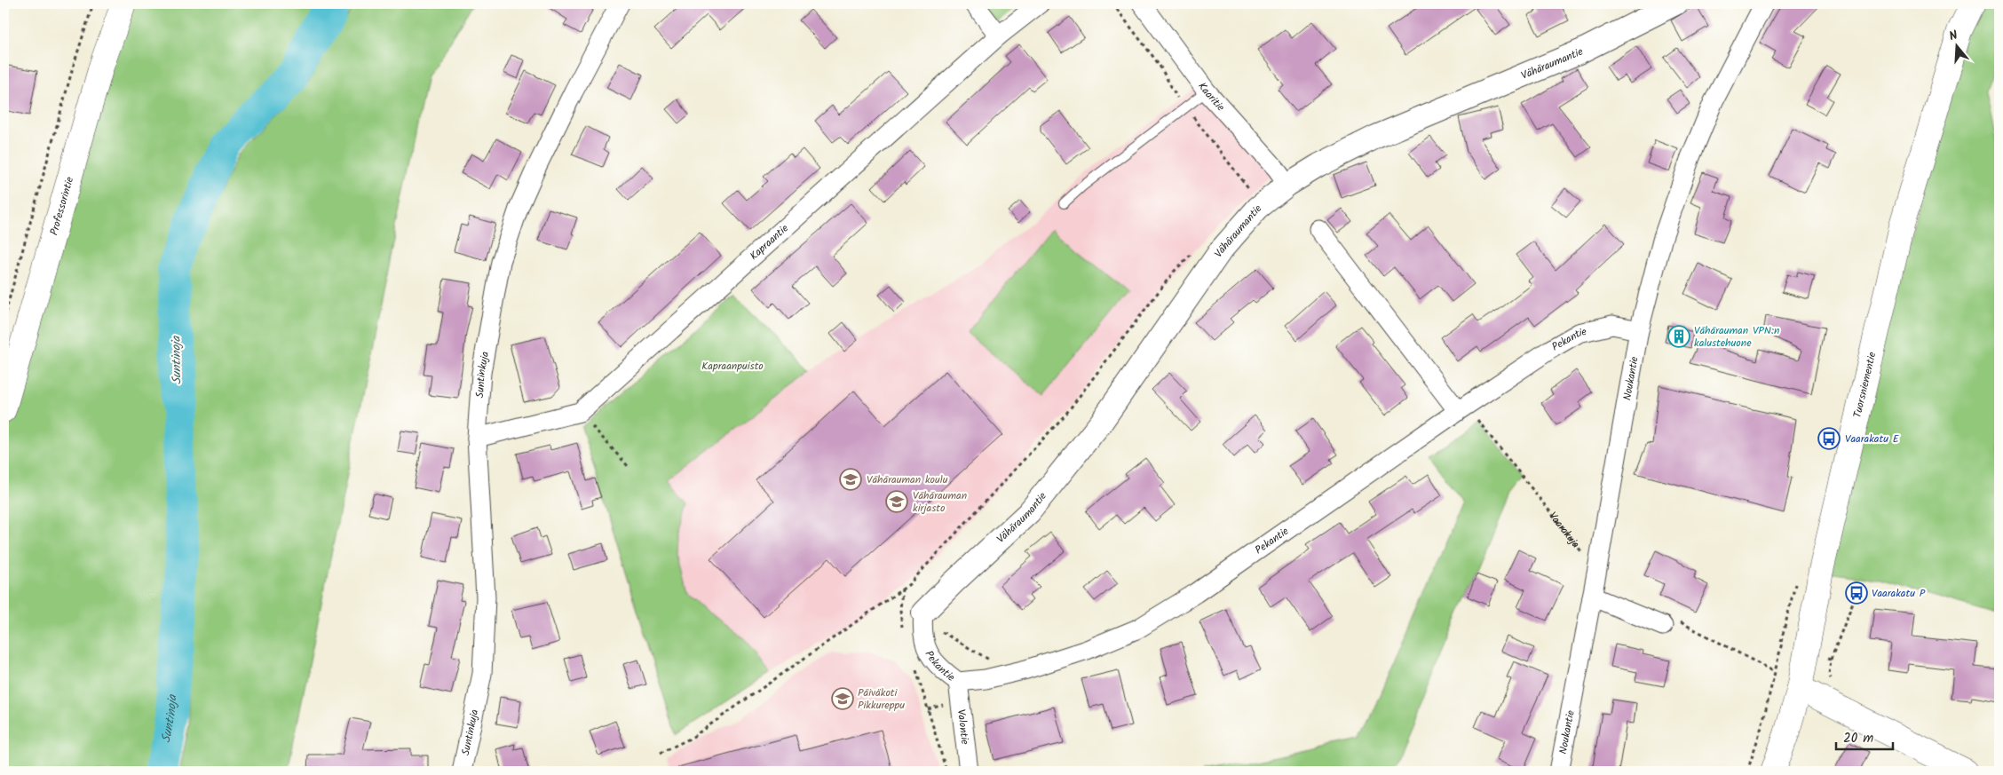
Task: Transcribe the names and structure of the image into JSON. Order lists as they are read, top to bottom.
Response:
{
  "streets": {
    "main road": ["Professorintie", "Tuorsniementie"],
    "street": [
      "Vähäraumantie",
      "Kaaritie",
      "Kapraantie",
      "Pekantie",
      "Suntinkuja",
      "Noukantie",
      "Valontie"
    ],
    "path": ["Vaarakuja"]
  },
  "crossings": [
    ["Vähäraumantie", "Kaaritie"],
    ["Vähäraumantie", "Pekantie"],
    ["Kapraantie", "Suntinkuja"],
    ["Pekantie", "Noukantie"],
    ["Pekantie", "Vaarakuja"],
    ["Pekantie", "Valontie"],
    ["Noukantie", "Vaarakuja"]
  ],
  "water": ["Suntinoja"],
  "parks": ["Kapraanpuisto"],
  "places": {
    "building": ["Vähärauman VPN:n kalustehuone"],
    "bus stop": ["Vaarakatu E", "Vaarakatu P"],
    "school or university": ["Vähärauman koulu", "Vähärauman kirjasto", "Päiväkoti Pikkureppu"]
  },
  "scale_bar": "20 m",
  "north": "top"
}
